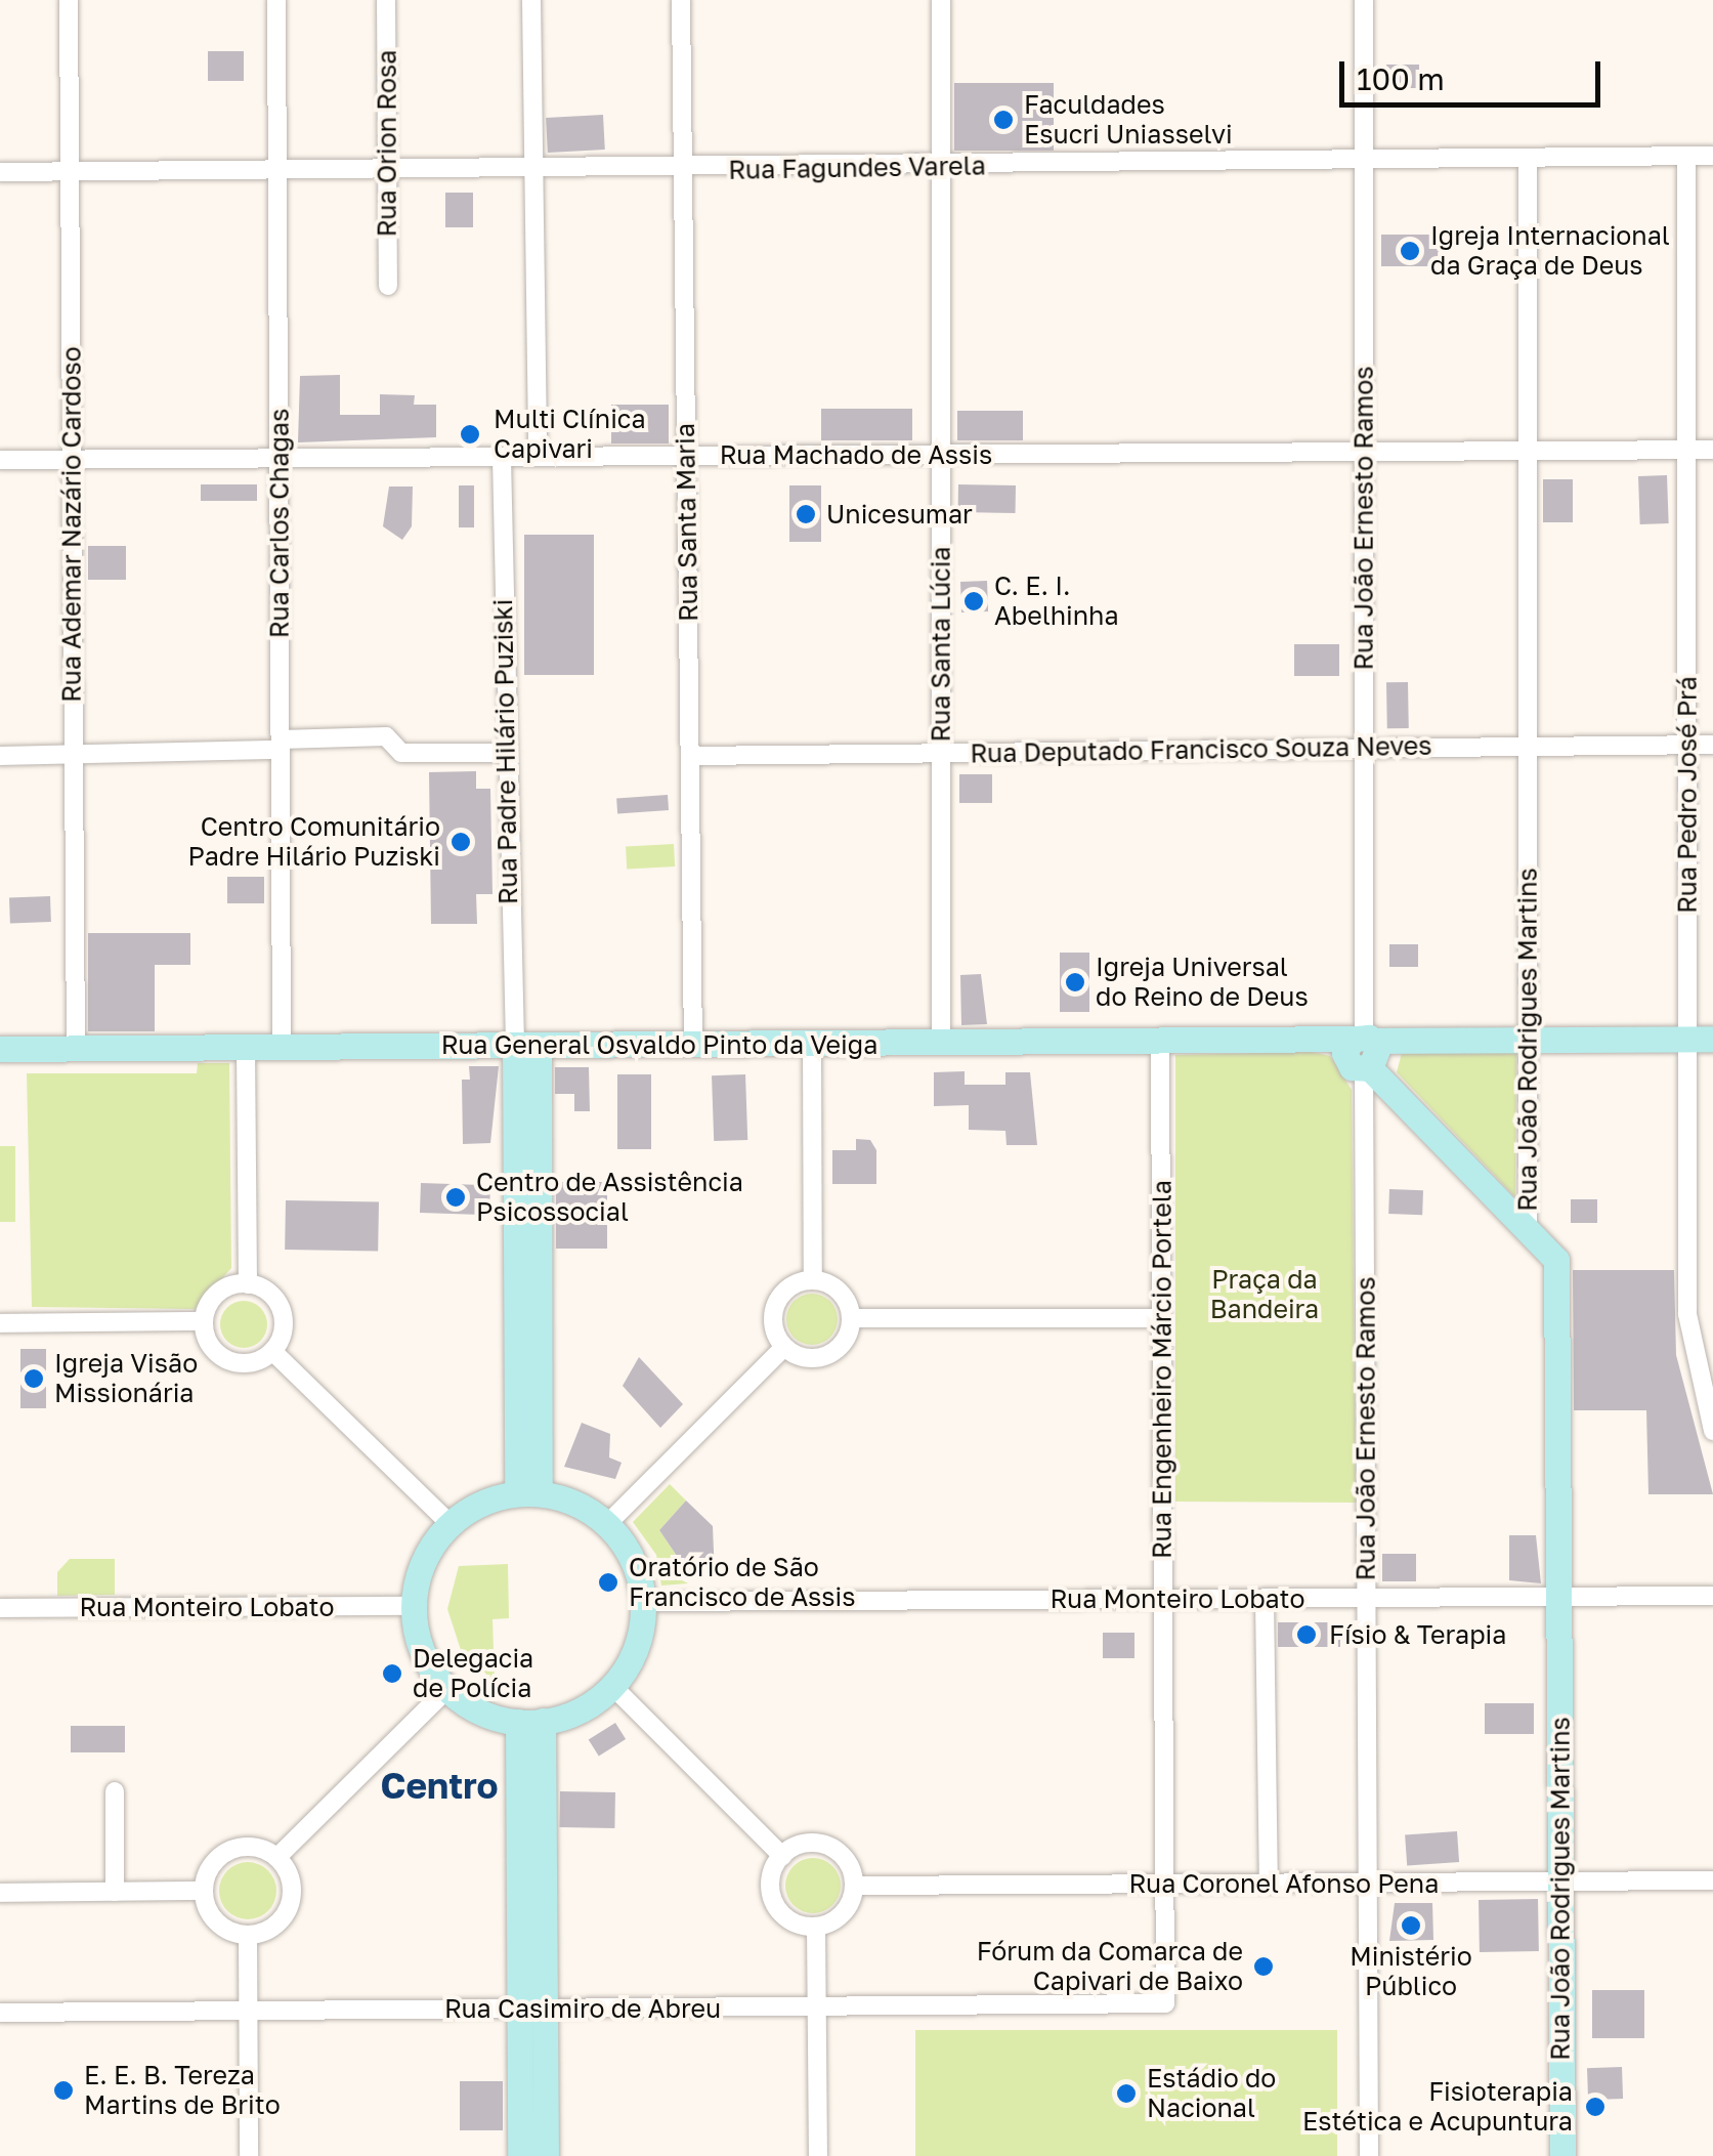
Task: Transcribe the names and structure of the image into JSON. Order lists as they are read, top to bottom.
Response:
{
  "streets": {
    "street": [
      "Rua Orion Rosa",
      "Rua Fagundes Varela",
      "Rua Machado de Assis",
      "Rua João Ernesto Ramos",
      "Rua Santa Maria",
      "Rua Carlos Chagas",
      "Rua Ademar Nazário Cardoso",
      "Rua Santa Lúcia",
      "Rua Deputado Francisco Souza Neves",
      "Rua Padre Hilário Puziski",
      "Rua Pedro José Prá",
      "Rua João Rodrigues Martins",
      "Rua General Osvaldo Pinto da Veiga",
      "Rua Engenheiro Márcio Portela",
      "Rua Monteiro Lobato",
      "Rua Coronel Afonso Pena",
      "Rua Casimiro de Abreu"
    ]
  },
  "crossings": [
    ["Rua Orion Rosa", "Rua Fagundes Varela"],
    ["Rua Fagundes Varela", "Rua João Ernesto Ramos"],
    ["Rua Fagundes Varela", "Rua Santa Maria"],
    ["Rua Fagundes Varela", "Rua Carlos Chagas"],
    ["Rua Fagundes Varela", "Rua Ademar Nazário Cardoso"],
    ["Rua Fagundes Varela", "Rua Santa Lúcia"],
    ["Rua Fagundes Varela", "Rua Pedro José Prá"],
    ["Rua Fagundes Varela", "Rua João Rodrigues Martins"],
    ["Rua Machado de Assis", "Rua João Ernesto Ramos"],
    ["Rua Machado de Assis", "Rua Santa Maria"],
    ["Rua Machado de Assis", "Rua Carlos Chagas"],
    ["Rua Machado de Assis", "Rua Ademar Nazário Cardoso"],
    ["Rua Machado de Assis", "Rua Santa Lúcia"],
    ["Rua Machado de Assis", "Rua Padre Hilário Puziski"],
    ["Rua Machado de Assis", "Rua Pedro José Prá"],
    ["Rua Machado de Assis", "Rua João Rodrigues Martins"],
    ["Rua João Ernesto Ramos", "Rua Deputado Francisco Souza Neves"],
    ["Rua João Ernesto Ramos", "Rua General Osvaldo Pinto da Veiga"],
    ["Rua João Ernesto Ramos", "Rua Monteiro Lobato"],
    ["Rua João Ernesto Ramos", "Rua Coronel Afonso Pena"],
    ["Rua Santa Maria", "Rua Deputado Francisco Souza Neves"],
    ["Rua Santa Maria", "Rua General Osvaldo Pinto da Veiga"],
    ["Rua Carlos Chagas", "Rua General Osvaldo Pinto da Veiga"],
    ["Rua Ademar Nazário Cardoso", "Rua General Osvaldo Pinto da Veiga"],
    ["Rua Santa Lúcia", "Rua Deputado Francisco Souza Neves"],
    ["Rua Santa Lúcia", "Rua General Osvaldo Pinto da Veiga"],
    ["Rua Deputado Francisco Souza Neves", "Rua Pedro José Prá"],
    ["Rua Deputado Francisco Souza Neves", "Rua João Rodrigues Martins"],
    ["Rua Padre Hilário Puziski", "Rua General Osvaldo Pinto da Veiga"],
    ["Rua Pedro José Prá", "Rua General Osvaldo Pinto da Veiga"],
    ["Rua João Rodrigues Martins", "Rua General Osvaldo Pinto da Veiga"],
    ["Rua João Rodrigues Martins", "Rua Monteiro Lobato"],
    ["Rua João Rodrigues Martins", "Rua Coronel Afonso Pena"],
    ["Rua General Osvaldo Pinto da Veiga", "Rua Engenheiro Márcio Portela"],
    ["Rua Engenheiro Márcio Portela", "Rua Monteiro Lobato"],
    ["Rua Engenheiro Márcio Portela", "Rua Coronel Afonso Pena"],
    ["Rua Engenheiro Márcio Portela", "Rua Casimiro de Abreu"]
  ],
  "districts": ["Centro"],
  "parks": ["Praça da Bandeira"],
  "places": [
    "Faculdades Esucri Uniasselvi",
    "Igreja Internacional da Graça de Deus",
    "Multi Clínica Capivari",
    "Unicesumar",
    "C. E. I. Abelhinha",
    "Centro Comunitário Padre Hilário Puziski",
    "Igreja Universal do Reino de Deus",
    "Centro de Assistência Psicossocial",
    "Igreja Visão Missionária",
    "Oratório de São Francisco de Assis",
    "Físio & Terapia",
    "Delegacia de Polícia",
    "Ministério Público",
    "Fórum da Comarca de Capivari de Baixo",
    "E. E. B. Tereza Martins de Brito",
    "Estádio do Nacional",
    "Fisioterapia Estética e Acupuntura"
  ],
  "scale_bar": "100 m"
}
